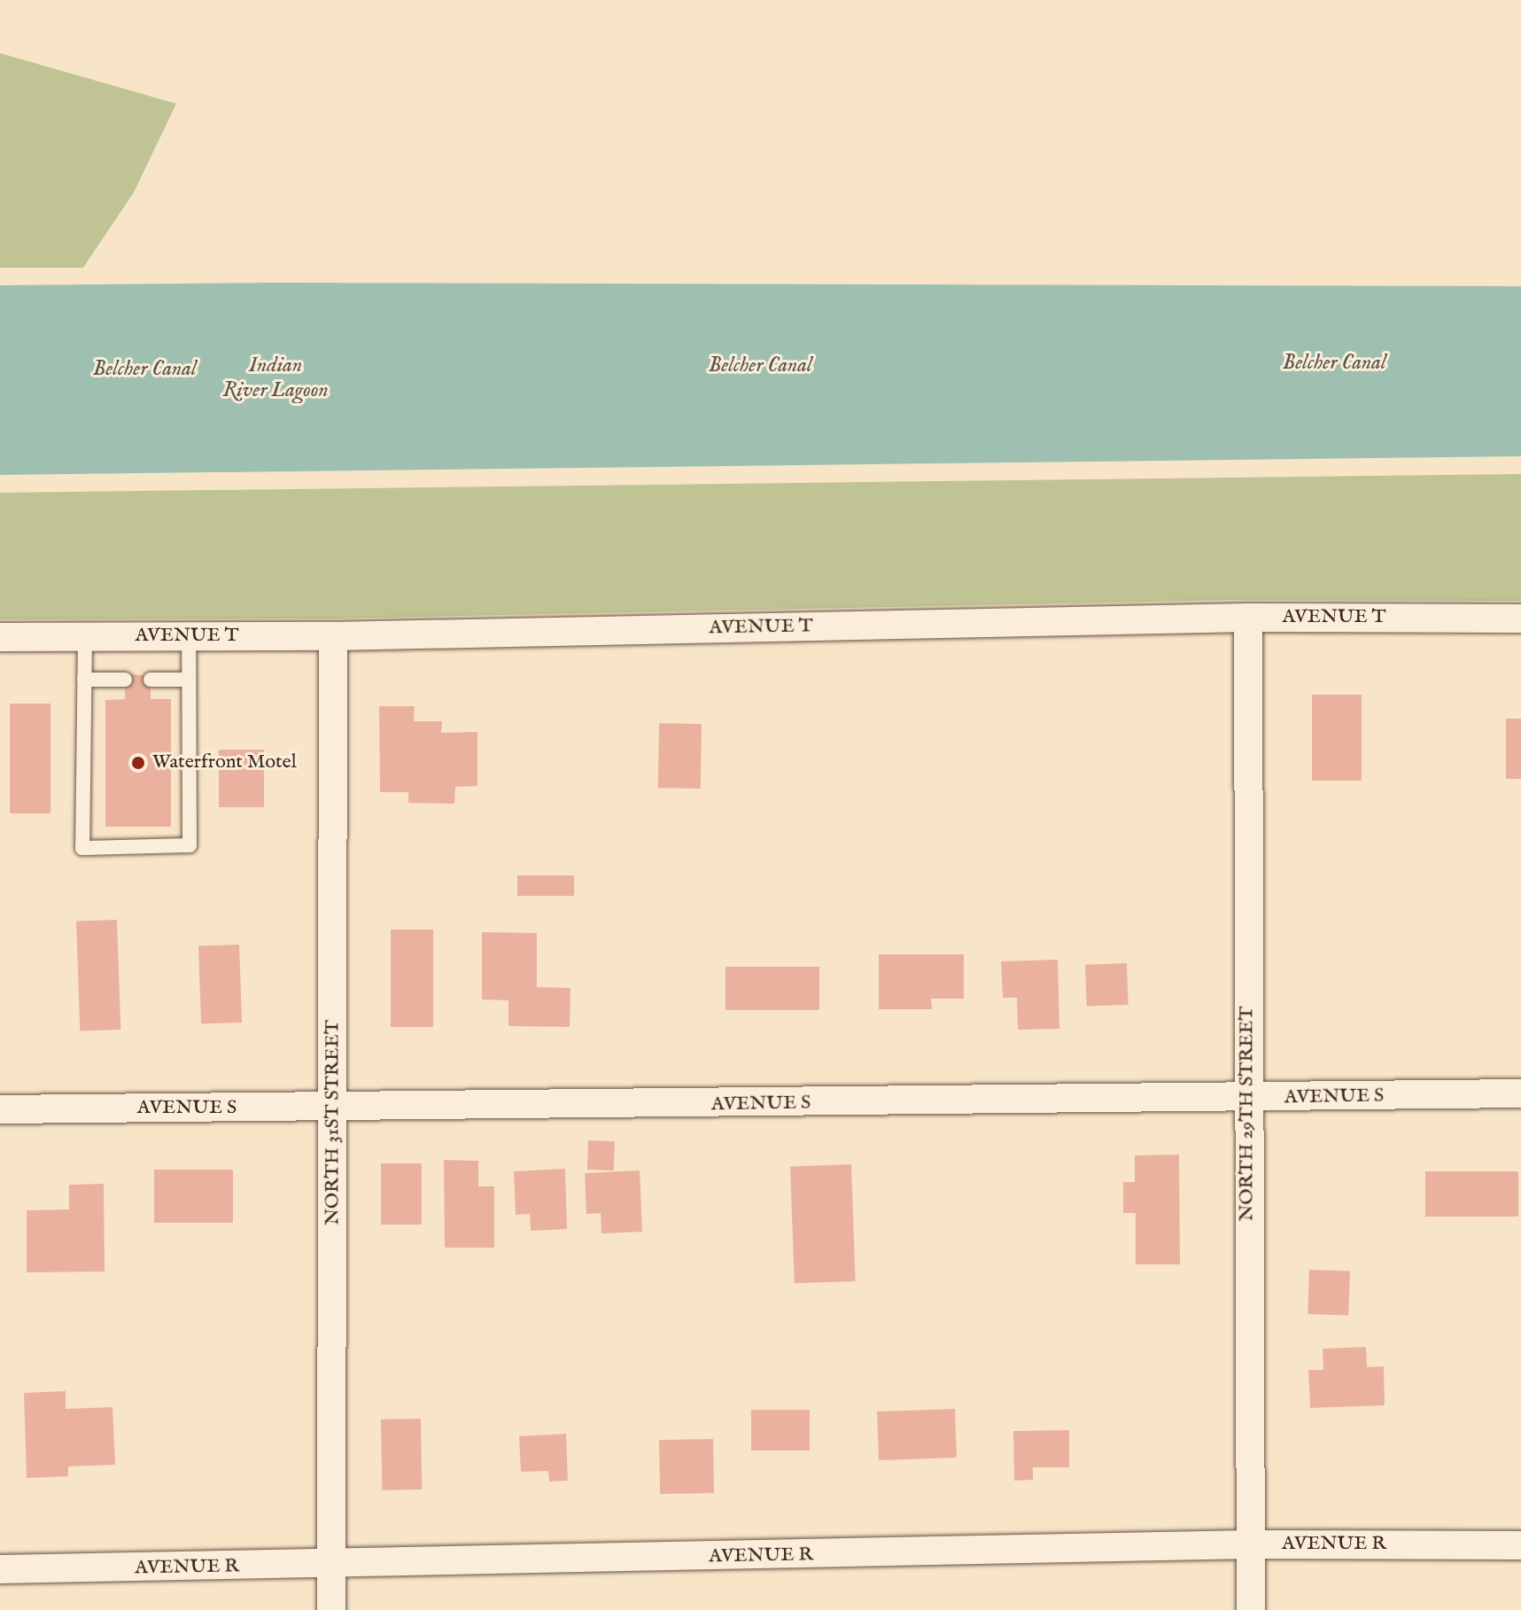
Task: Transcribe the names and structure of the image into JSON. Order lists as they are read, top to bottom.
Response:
{
  "streets": {
    "street": [
      "AVENUE T",
      "AVENUE S",
      "NORTH 29TH STREET",
      "NORTH 31ST STREET",
      "AVENUE R"
    ]
  },
  "crossings": [
    ["AVENUE T", "NORTH 29TH STREET"],
    ["AVENUE T", "NORTH 31ST STREET"],
    ["AVENUE S", "NORTH 29TH STREET"],
    ["AVENUE S", "NORTH 31ST STREET"],
    ["NORTH 29TH STREET", "AVENUE R"],
    ["NORTH 31ST STREET", "AVENUE R"]
  ],
  "water": ["Belcher Canal", "Indian River Lagoon"],
  "places": ["Waterfront Motel"]
}
